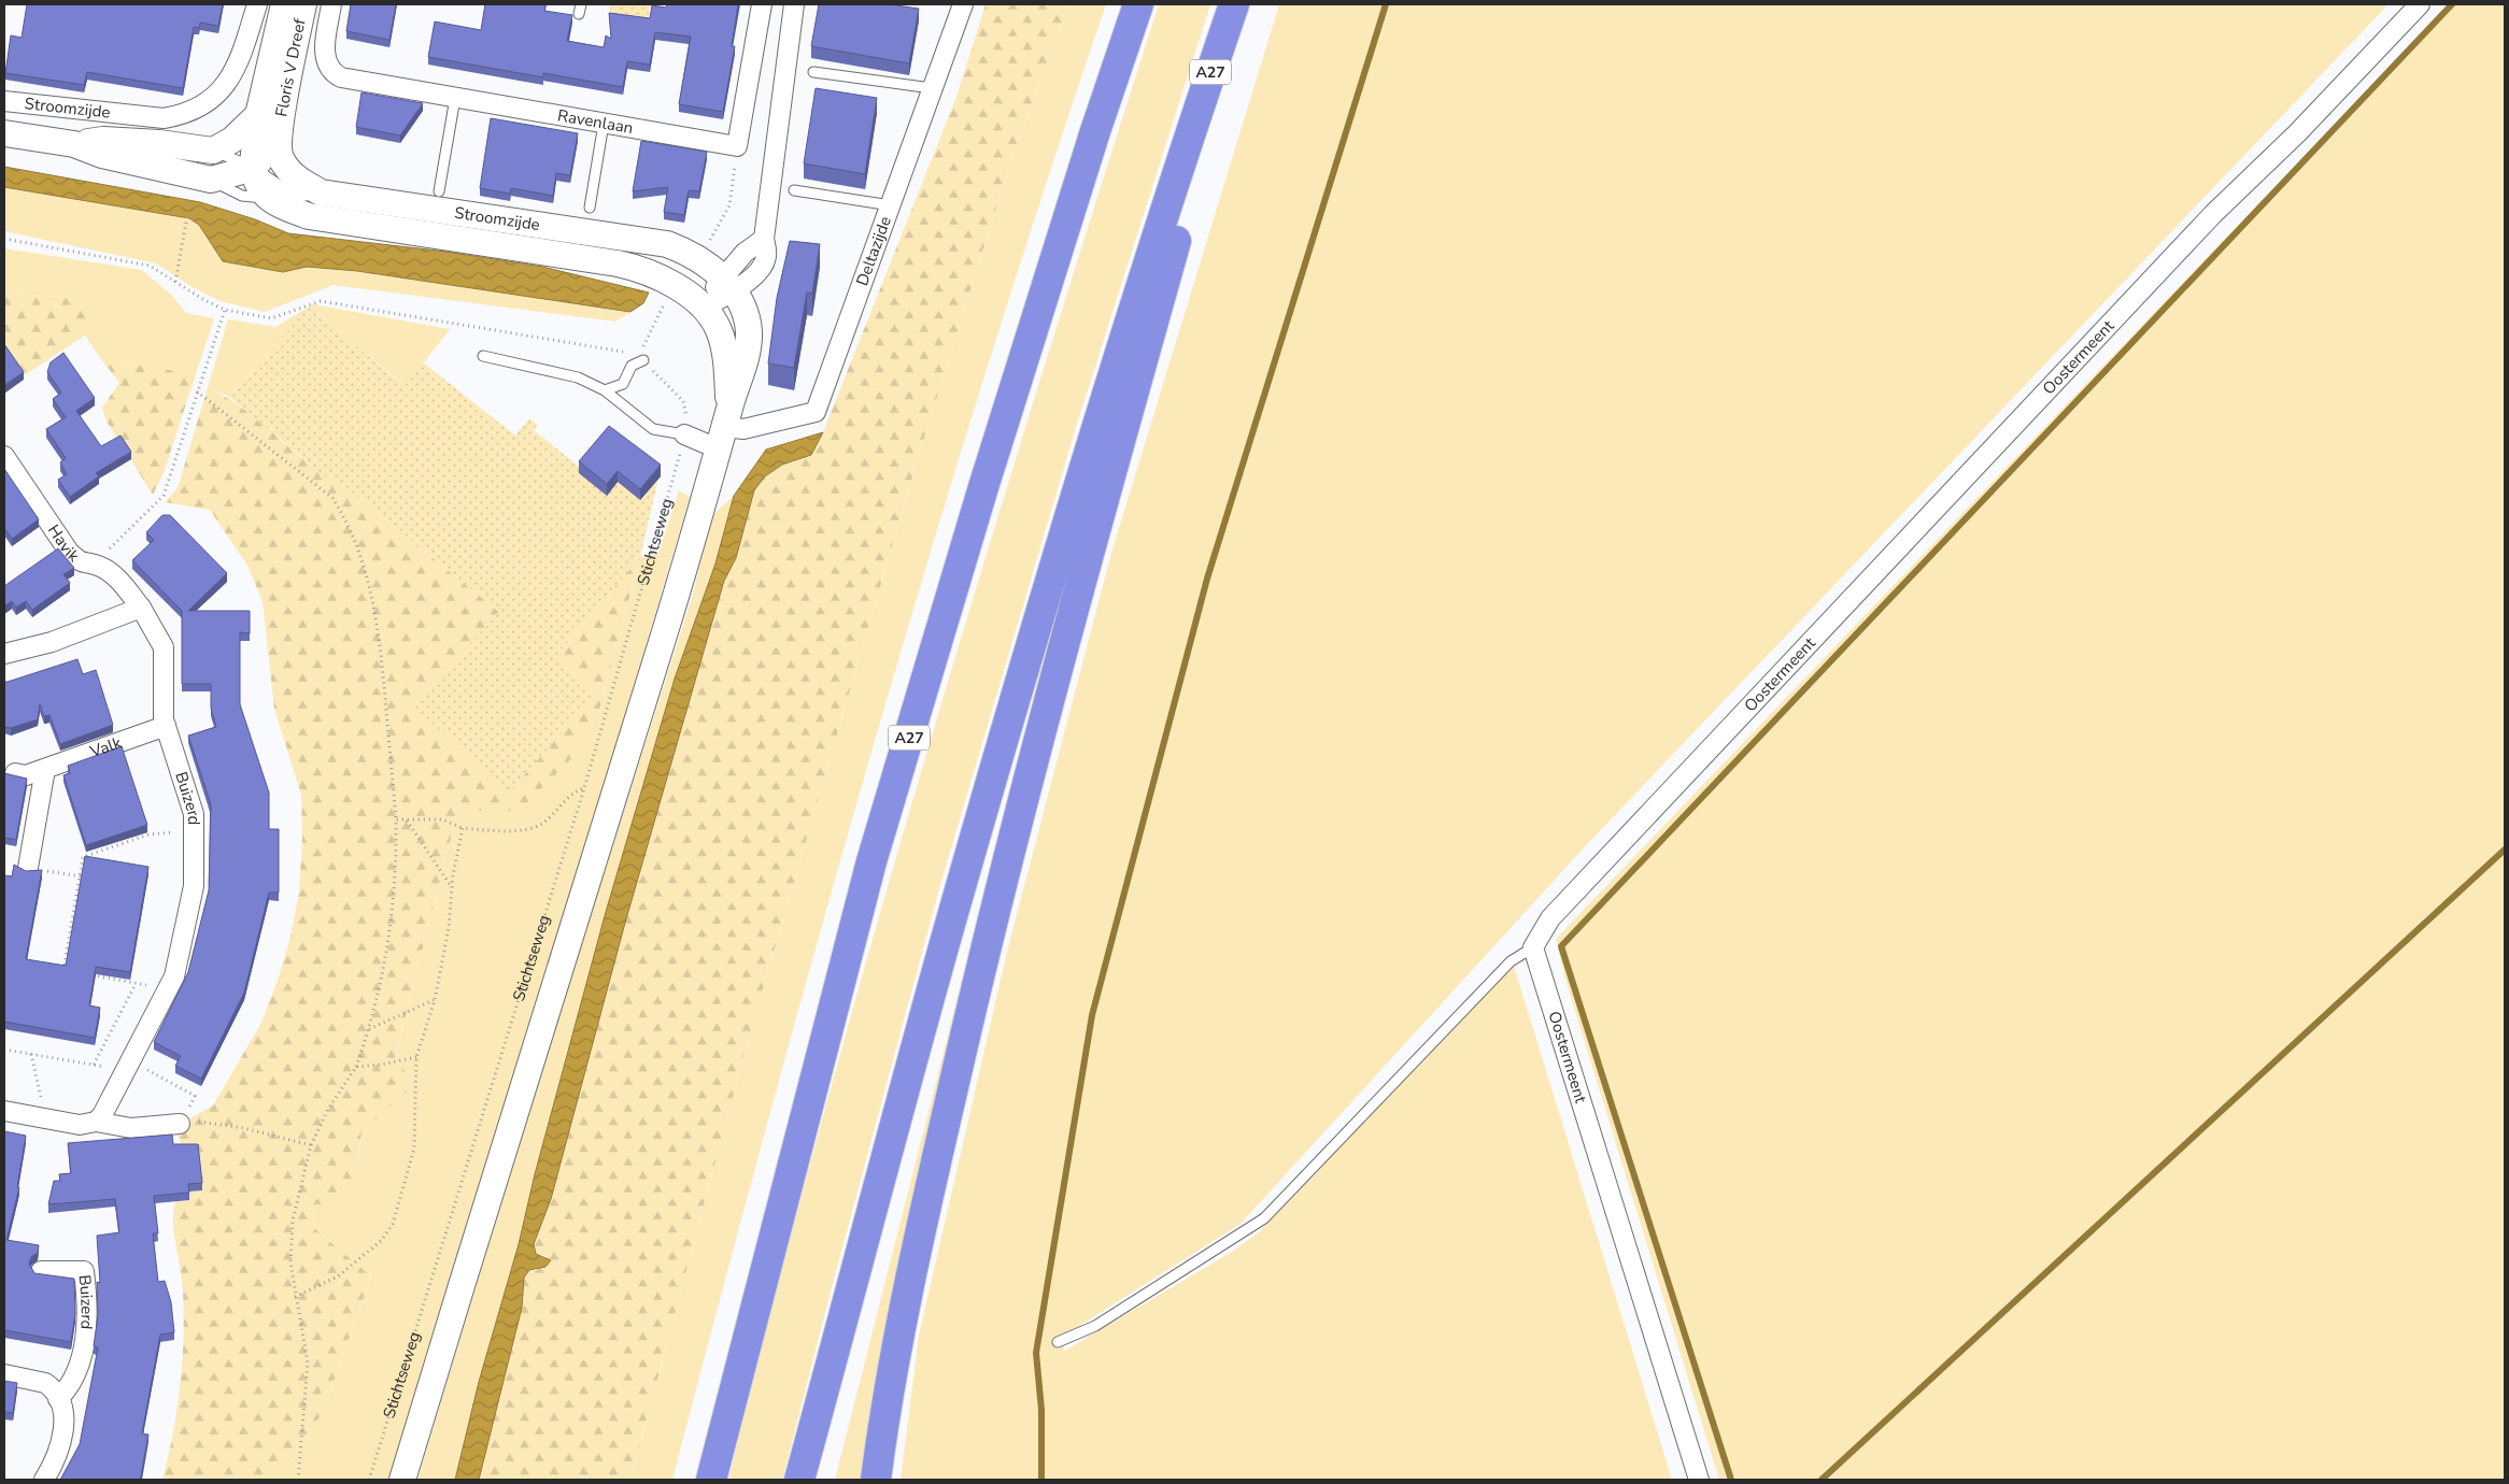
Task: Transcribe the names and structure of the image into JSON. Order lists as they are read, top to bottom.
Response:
{
  "streets": {
    "highway": ["A27"],
    "street": [
      "Floris V Dreef",
      "Stroomzijde",
      "Ravenlaan",
      "Deltazijde",
      "Oostermeent",
      "Havik",
      "Stichtseweg",
      "Valk",
      "Buizerd"
    ]
  },
  "crossings": [
    ["Floris V Dreef", "Stroomzijde"],
    ["Floris V Dreef", "Ravenlaan"],
    ["Stroomzijde", "Stichtseweg"],
    ["Deltazijde", "Stichtseweg"],
    ["Havik", "Buizerd"],
    ["Valk", "Buizerd"]
  ]
}
